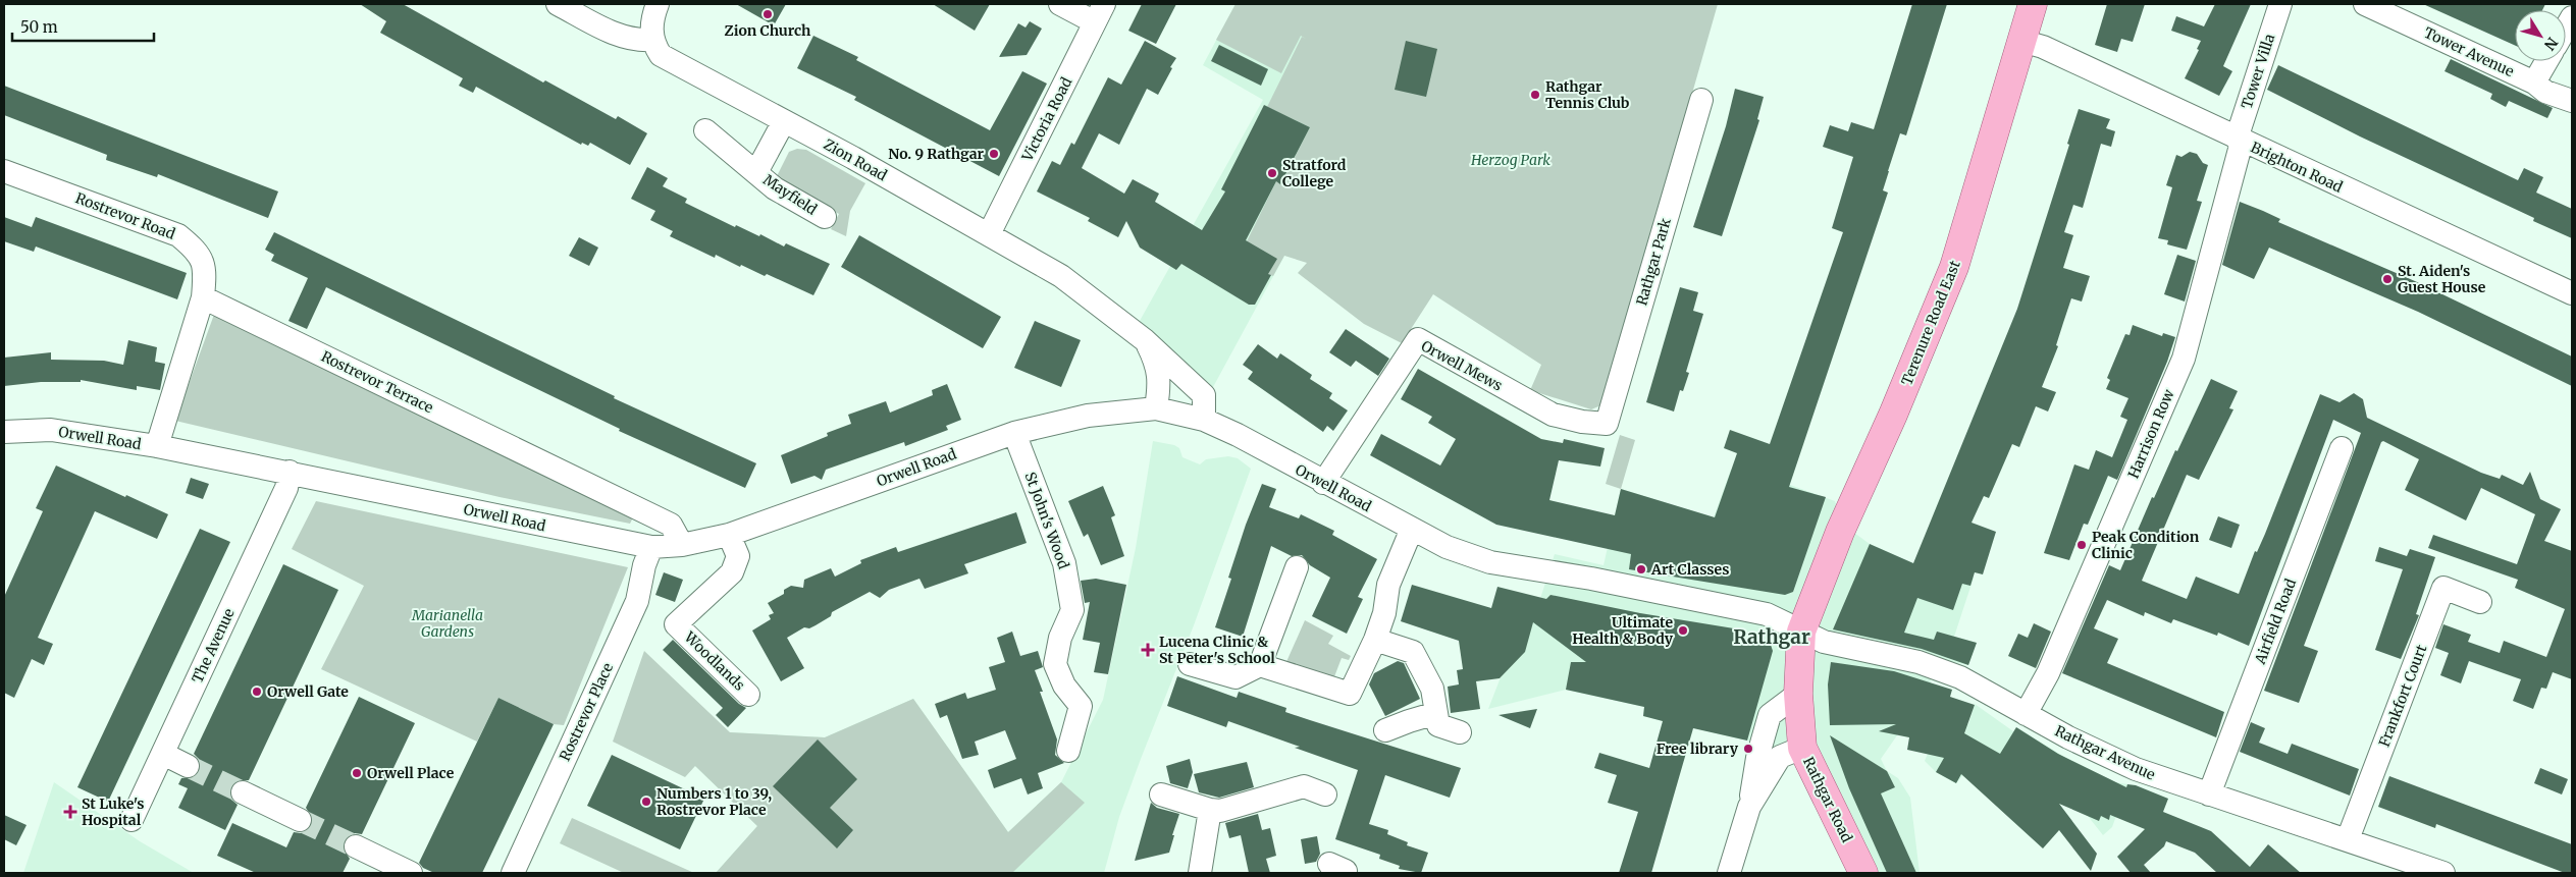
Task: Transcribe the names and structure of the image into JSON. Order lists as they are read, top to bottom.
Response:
{
  "streets": {
    "main road": ["Terenure Road East", "Rathgar Road"],
    "street": [
      "Tower Avenue",
      "Tower Villa",
      "Victoria Road",
      "Zion Road",
      "Brighton Road",
      "Mayfield",
      "Rostrevor Road",
      "Rathgar Park",
      "Orwell Mews",
      "Rostrevor Terrace",
      "Harrison Row",
      "Orwell Road",
      "St John's Wood",
      "Airfield Road",
      "The Avenue",
      "Woodlands",
      "Frankfort Court",
      "Rostrevor Place",
      "Rathgar Avenue"
    ]
  },
  "crossings": [
    ["Tower Villa", "Brighton Road"],
    ["Tower Villa", "Harrison Row"],
    ["Victoria Road", "Zion Road"],
    ["Zion Road", "Mayfield"],
    ["Zion Road", "Orwell Road"],
    ["Brighton Road", "Terenure Road East"],
    ["Brighton Road", "Harrison Row"],
    ["Rostrevor Road", "Rostrevor Terrace"],
    ["Rathgar Park", "Orwell Mews"],
    ["Terenure Road East", "Orwell Road"],
    ["Terenure Road East", "Rathgar Avenue"],
    ["Terenure Road East", "Rathgar Road"],
    ["Orwell Mews", "Orwell Road"],
    ["Rostrevor Terrace", "Orwell Road"],
    ["Harrison Row", "Rathgar Avenue"],
    ["Orwell Road", "St John's Wood"],
    ["Orwell Road", "The Avenue"],
    ["Orwell Road", "Woodlands"],
    ["Orwell Road", "Rostrevor Place"],
    ["Orwell Road", "Rathgar Avenue"],
    ["Orwell Road", "Rathgar Road"],
    ["Airfield Road", "Rathgar Avenue"],
    ["Frankfort Court", "Rathgar Avenue"],
    ["Rathgar Avenue", "Rathgar Road"]
  ],
  "districts": ["Rathgar"],
  "parks": ["Herzog Park", "Marianella Gardens"],
  "places": {
    "other": [
      "Zion Church",
      "Rathgar Tennis Club",
      "No. 9 Rathgar",
      "Stratford College",
      "St. Aiden's Guest House",
      "Peak Condition Clinic",
      "Art Classes",
      "Ultimate Health & Body",
      "Orwell Gate",
      "Free library",
      "Orwell Place",
      "Numbers 1 to 39, Rostrevor Place"
    ],
    "health": ["Lucena Clinic & St Peter's School", "St Luke's Hospital"]
  },
  "scale_bar": "50 m",
  "north": "bottom right"
}
